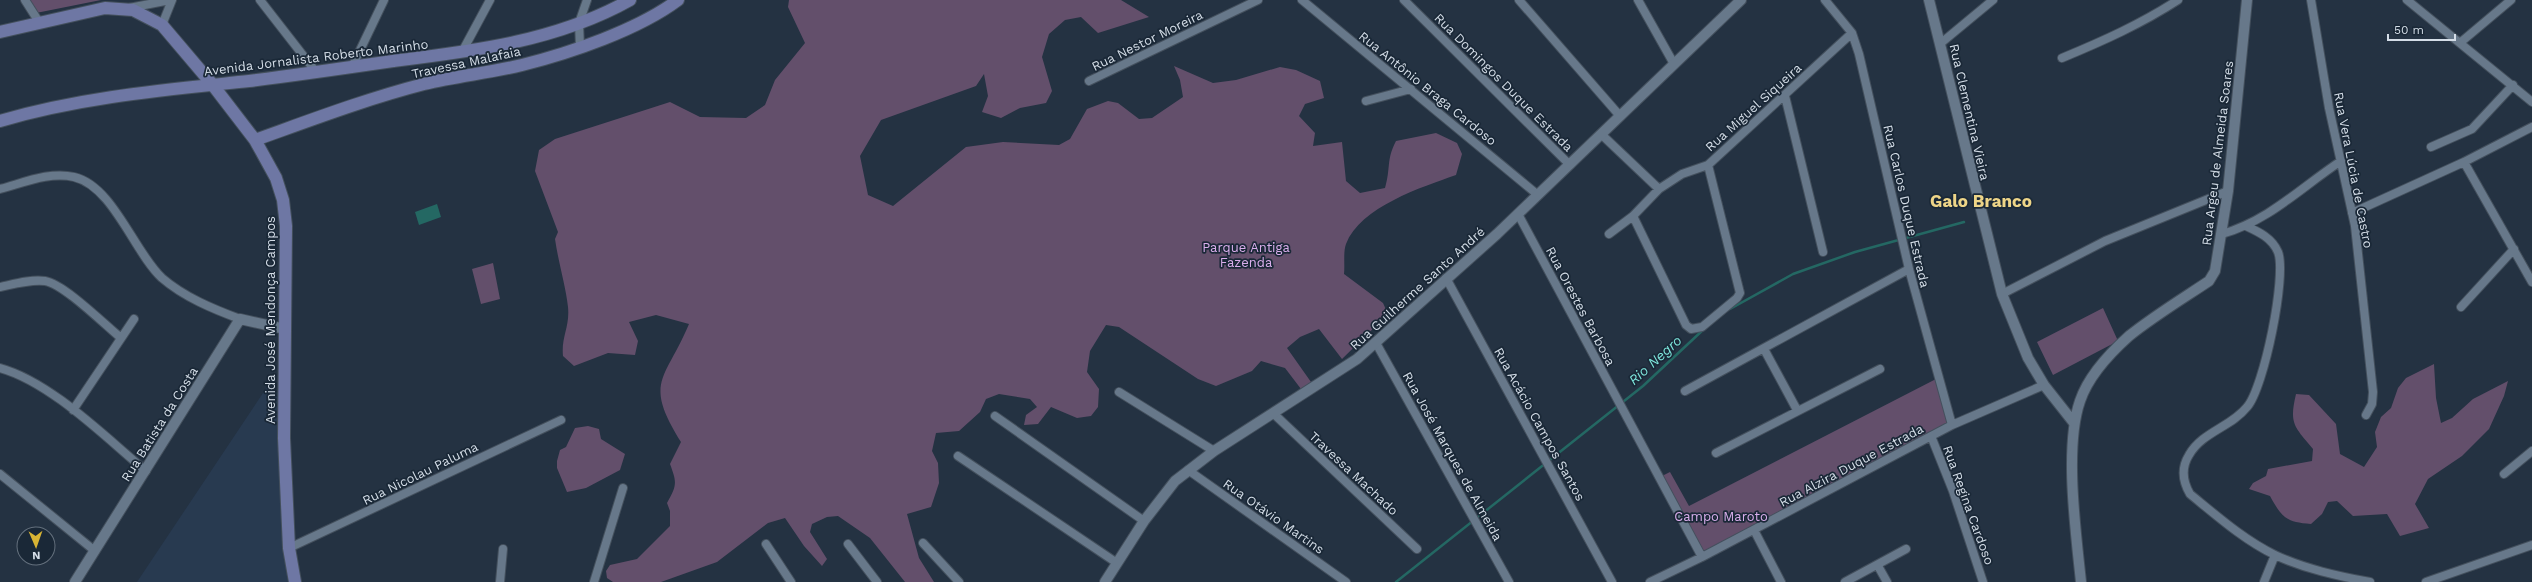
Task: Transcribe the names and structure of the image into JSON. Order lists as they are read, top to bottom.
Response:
{
  "streets": {
    "main road": ["Avenida Jornalista Roberto Marinho", "Travessa Malafaia", "Avenida José Mendonça Campos"],
    "street": [
      "Rua Nestor Moreira",
      "Rua Domingos Duque Estrada",
      "Rua Antônio Braga Cardoso",
      "Rua Miguel Siqueira",
      "Rua Clementina Vieira",
      "Rua Argeu de Almeida Soares",
      "Rua Vera Lúcia de Castro",
      "Rua Carlos Duque Estrada",
      "Rua Guilherme Santo André",
      "Rua Orestes Barbosa",
      "Rua Batista da Costa",
      "Rua Acácio Campos Santos",
      "Rua José Marques de Almeida",
      "Rua Alzira Duque Estrada",
      "Rua Nicolau Paluma",
      "Travessa Machado",
      "Rua Regina Cardoso",
      "Rua Otávio Martins"
    ]
  },
  "crossings": [
    ["Avenida Jornalista Roberto Marinho", "Avenida José Mendonça Campos"],
    ["Travessa Malafaia", "Avenida José Mendonça Campos"],
    ["Rua Domingos Duque Estrada", "Rua Guilherme Santo André"],
    ["Rua Antônio Braga Cardoso", "Rua Guilherme Santo André"],
    ["Rua Miguel Siqueira", "Rua Carlos Duque Estrada"],
    ["Rua Clementina Vieira", "Rua Argeu de Almeida Soares"],
    ["Rua Clementina Vieira", "Rua Alzira Duque Estrada"],
    ["Rua Carlos Duque Estrada", "Rua Alzira Duque Estrada"],
    ["Rua Guilherme Santo André", "Rua Orestes Barbosa"],
    ["Rua Guilherme Santo André", "Rua Acácio Campos Santos"],
    ["Rua Guilherme Santo André", "Rua José Marques de Almeida"],
    ["Rua Guilherme Santo André", "Travessa Machado"],
    ["Rua Guilherme Santo André", "Rua Otávio Martins"],
    ["Rua Orestes Barbosa", "Rua Alzira Duque Estrada"],
    ["Avenida José Mendonça Campos", "Rua Nicolau Paluma"],
    ["Rua Alzira Duque Estrada", "Rua Regina Cardoso"]
  ],
  "districts": ["Galo Branco"],
  "water": ["Rio Negro"],
  "parks": ["Parque Antiga Fazenda", "Campo Maroto"],
  "scale_bar": "50 m",
  "north": "bottom"
}
